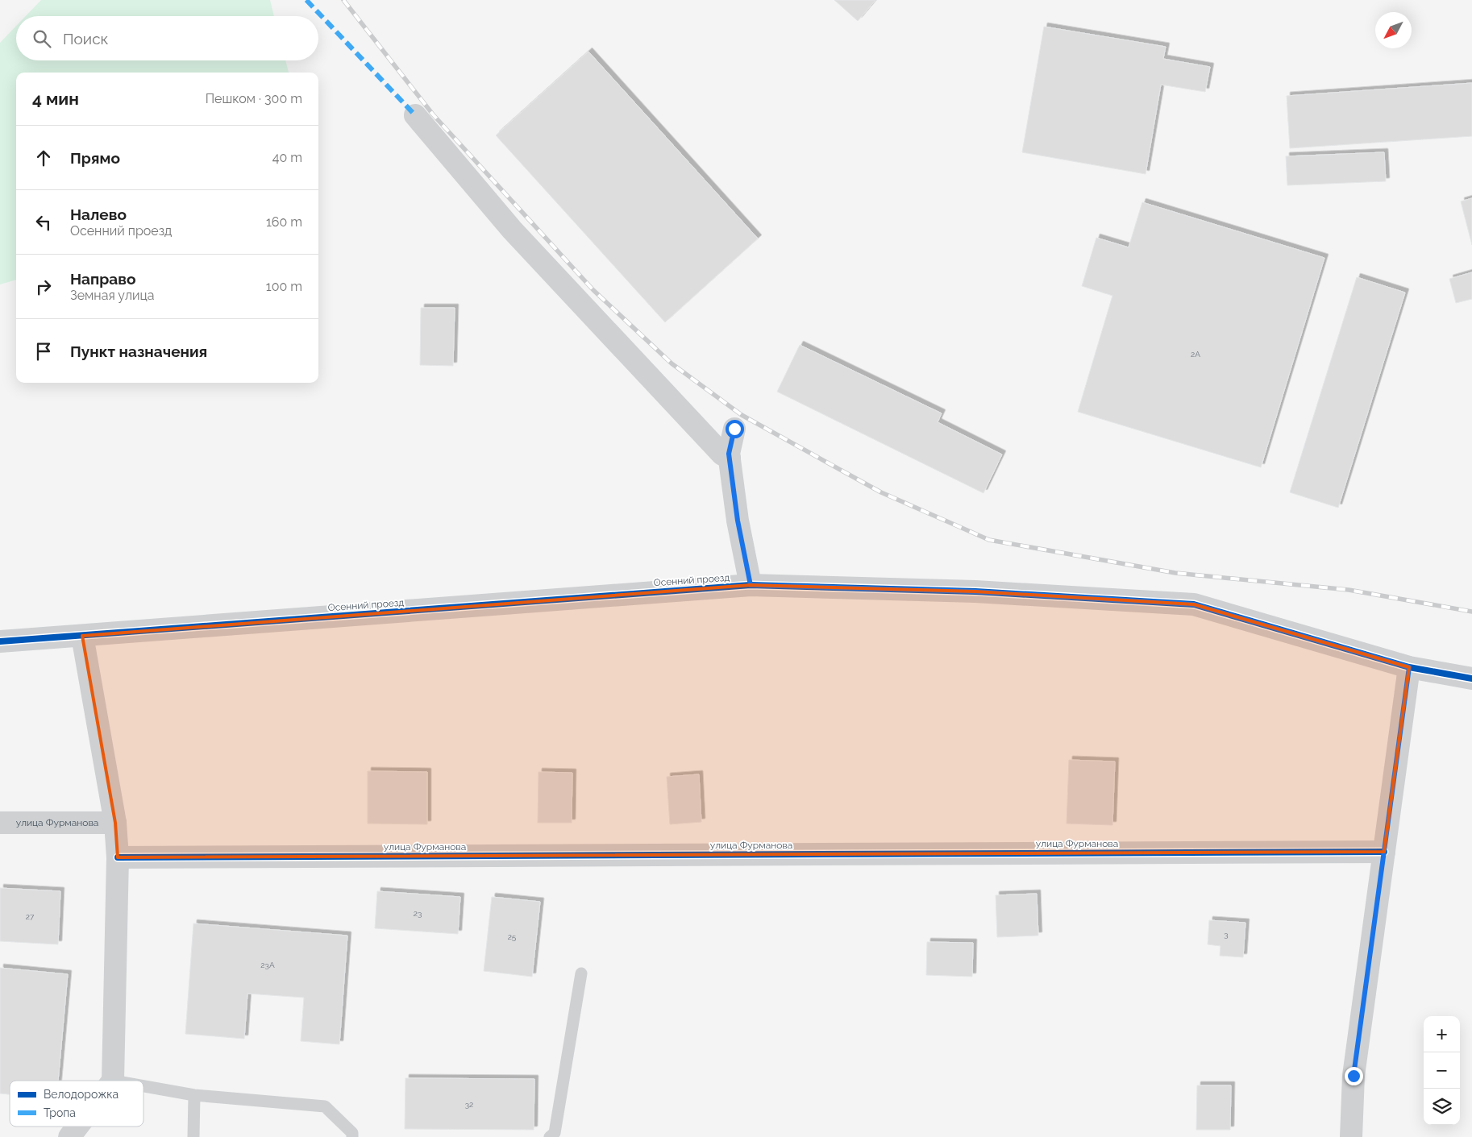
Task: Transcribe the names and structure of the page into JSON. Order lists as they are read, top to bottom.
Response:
{
  "streets": {
    "street": ["Осенний проезд", "улица Фурманова"]
  },
  "house_numbers": [
    "2А",
    "23",
    "27",
    "3",
    "25",
    "23А",
    "32"
  ],
  "legend": ["Велодорожка", "Тропа"],
  "north": "bottom left",
  "page": {
    "search": "Поиск",
    "heading": ["4 мин", "Пешком · 300 m"],
    "list": [
      ["Прямо", "40 m"],
      ["Налево", "Осенний проезд", "160 m"],
      ["Направо", "Земная улица", "100 m"],
      "Пункт назначения"
    ],
    "map_buttons": ["+", "−"]
  }
}
